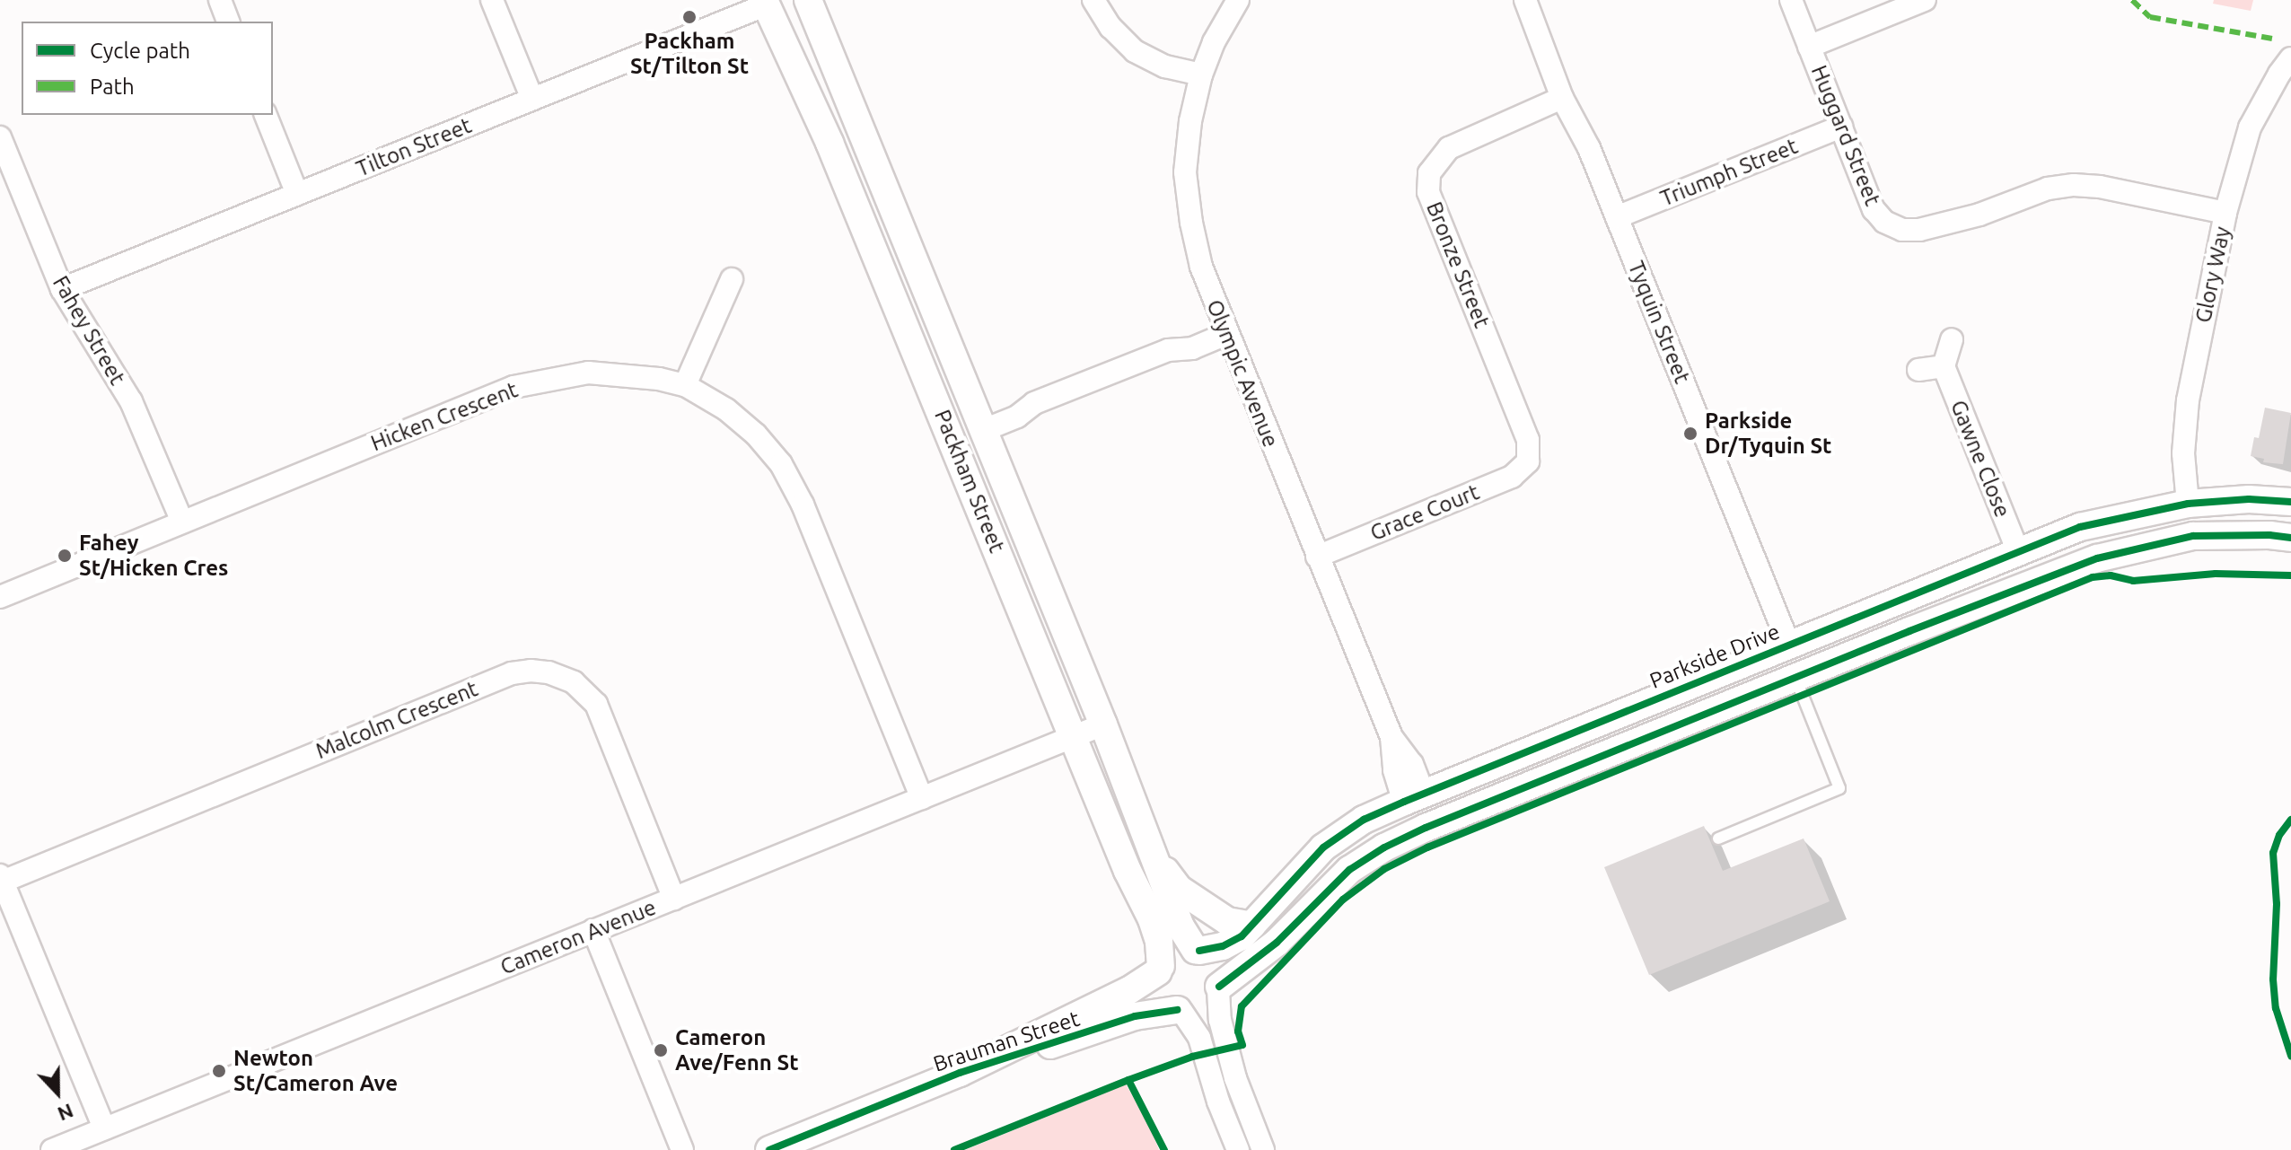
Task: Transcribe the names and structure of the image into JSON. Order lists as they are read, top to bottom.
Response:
{
  "streets": {
    "street": [
      "Huggard Street",
      "Tilton Street",
      "Triumph Street",
      "Bronze Street",
      "Glory Way",
      "Tyquin Street",
      "Fahey Street",
      "Olympic Avenue",
      "Hicken Crescent",
      "Gawne Close",
      "Packham Street",
      "Grace Court",
      "Parkside Drive",
      "Malcolm Crescent",
      "Cameron Avenue",
      "Brauman Street"
    ]
  },
  "crossings": [
    ["Huggard Street", "Triumph Street"],
    ["Huggard Street", "Glory Way"],
    ["Tilton Street", "Fahey Street"],
    ["Tilton Street", "Packham Street"],
    ["Triumph Street", "Tyquin Street"],
    ["Bronze Street", "Tyquin Street"],
    ["Bronze Street", "Grace Court"],
    ["Glory Way", "Parkside Drive"],
    ["Tyquin Street", "Parkside Drive"],
    ["Fahey Street", "Hicken Crescent"],
    ["Olympic Avenue", "Grace Court"],
    ["Olympic Avenue", "Parkside Drive"],
    ["Hicken Crescent", "Cameron Avenue"],
    ["Gawne Close", "Parkside Drive"],
    ["Packham Street", "Parkside Drive"],
    ["Packham Street", "Cameron Avenue"],
    ["Packham Street", "Brauman Street"],
    ["Parkside Drive", "Brauman Street"],
    ["Malcolm Crescent", "Cameron Avenue"]
  ],
  "places": [
    "Packham St/Tilton St",
    "Parkside Dr/Tyquin St",
    "Fahey St/Hicken Cres",
    "Cameron Ave/Fenn St",
    "Newton St/Cameron Ave"
  ],
  "legend": ["Cycle path", "Path"],
  "north": "bottom"
}
